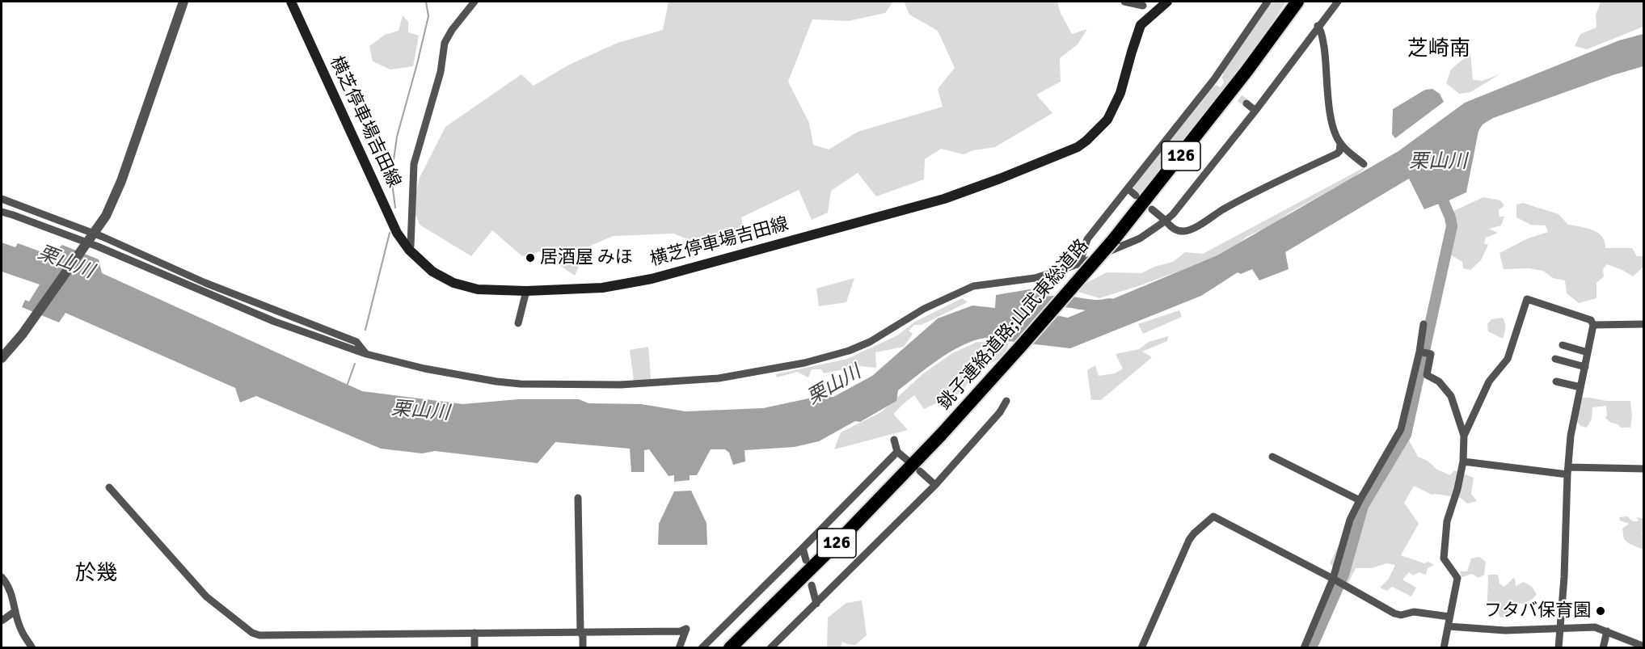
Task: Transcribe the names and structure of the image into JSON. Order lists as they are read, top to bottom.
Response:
{
  "streets": {
    "highway": ["126", "銚子連絡道路;山武東総道路"],
    "main road": ["横芝停車場吉田線"]
  },
  "districts": ["芝崎南", "於幾"],
  "water": ["栗山川"],
  "places": ["居酒屋 みほ", "フタバ保育園"]
}
